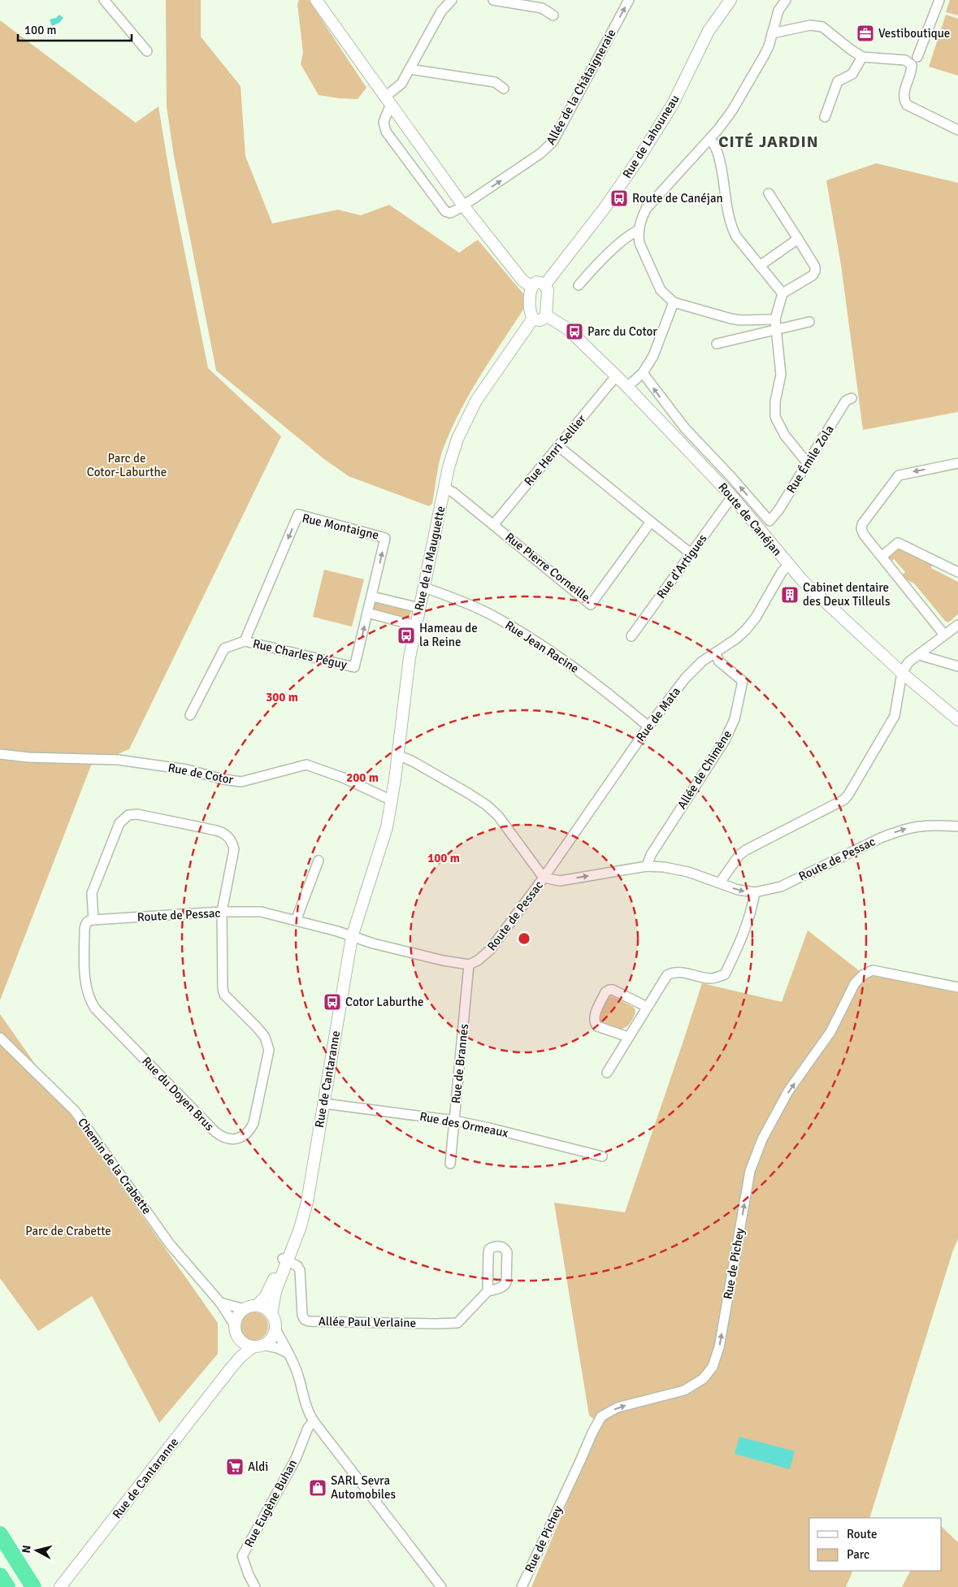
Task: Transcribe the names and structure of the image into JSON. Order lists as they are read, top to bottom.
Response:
{
  "streets": {
    "street": [
      "Allée de la Châtaigneraie",
      "Rue de Lahouneau",
      "Rue Henri Sellier",
      "Rue Émile Zola",
      "Route de Canéjan",
      "Rue Montaigne",
      "Rue de la Mauguette",
      "Rue d'Artigues",
      "Rue Pierre Corneille",
      "Rue Jean Racine",
      "Rue Charles Péguy",
      "Rue de Mata",
      "Allée de Chimène",
      "Rue de Cotor",
      "Route de Pessac",
      "Rue de Brannes",
      "Rue de Cantaranne",
      "Rue du Doyen Brus",
      "Rue des Ormeaux",
      "Chemin de la Crabette",
      "Rue de Pichey",
      "Allée Paul Verlaine",
      "Rue Eugène Buhan"
    ]
  },
  "crossings": [
    ["Rue Henri Sellier", "Route de Canéjan"],
    ["Rue Henri Sellier", "Rue Pierre Corneille"],
    ["Route de Canéjan", "Rue d'Artigues"],
    ["Route de Canéjan", "Rue de Mata"],
    ["Rue Montaigne", "Rue Charles Péguy"],
    ["Rue de la Mauguette", "Rue Pierre Corneille"],
    ["Rue de la Mauguette", "Rue Jean Racine"],
    ["Rue de la Mauguette", "Rue de Cotor"],
    ["Rue de la Mauguette", "Route de Pessac"],
    ["Rue de la Mauguette", "Rue de Cantaranne"],
    ["Rue Jean Racine", "Rue de Mata"],
    ["Rue de Mata", "Allée de Chimène"],
    ["Rue de Mata", "Route de Pessac"],
    ["Allée de Chimène", "Route de Pessac"],
    ["Route de Pessac", "Rue de Brannes"],
    ["Route de Pessac", "Rue de Cantaranne"],
    ["Route de Pessac", "Rue du Doyen Brus"],
    ["Rue de Brannes", "Rue des Ormeaux"],
    ["Rue de Cantaranne", "Rue des Ormeaux"],
    ["Rue de Cantaranne", "Chemin de la Crabette"],
    ["Rue de Cantaranne", "Allée Paul Verlaine"]
  ],
  "one_way": ["Allée de la Châtaigneraie", "Route de Pessac", "Rue de Pichey"],
  "districts": ["CITÉ JARDIN"],
  "parks": ["Parc de Cotor-Laburthe", "Parc de Crabette"],
  "places": {
    "office": ["Vestiboutique"],
    "bus stop": [
      "Route de Canéjan",
      "Parc du Cotor",
      "Hameau de la Reine",
      "Cotor Laburthe"
    ],
    "building": ["Cabinet dentaire des Deux Tilleuls"],
    "supermarket": ["Aldi"],
    "shop": ["SARL Sevra Automobiles"]
  },
  "legend": ["Route", "Parc"],
  "scale_bar": "100 m",
  "north": "left",
  "rings": ["300 m", "200 m", "100 m"]
}
